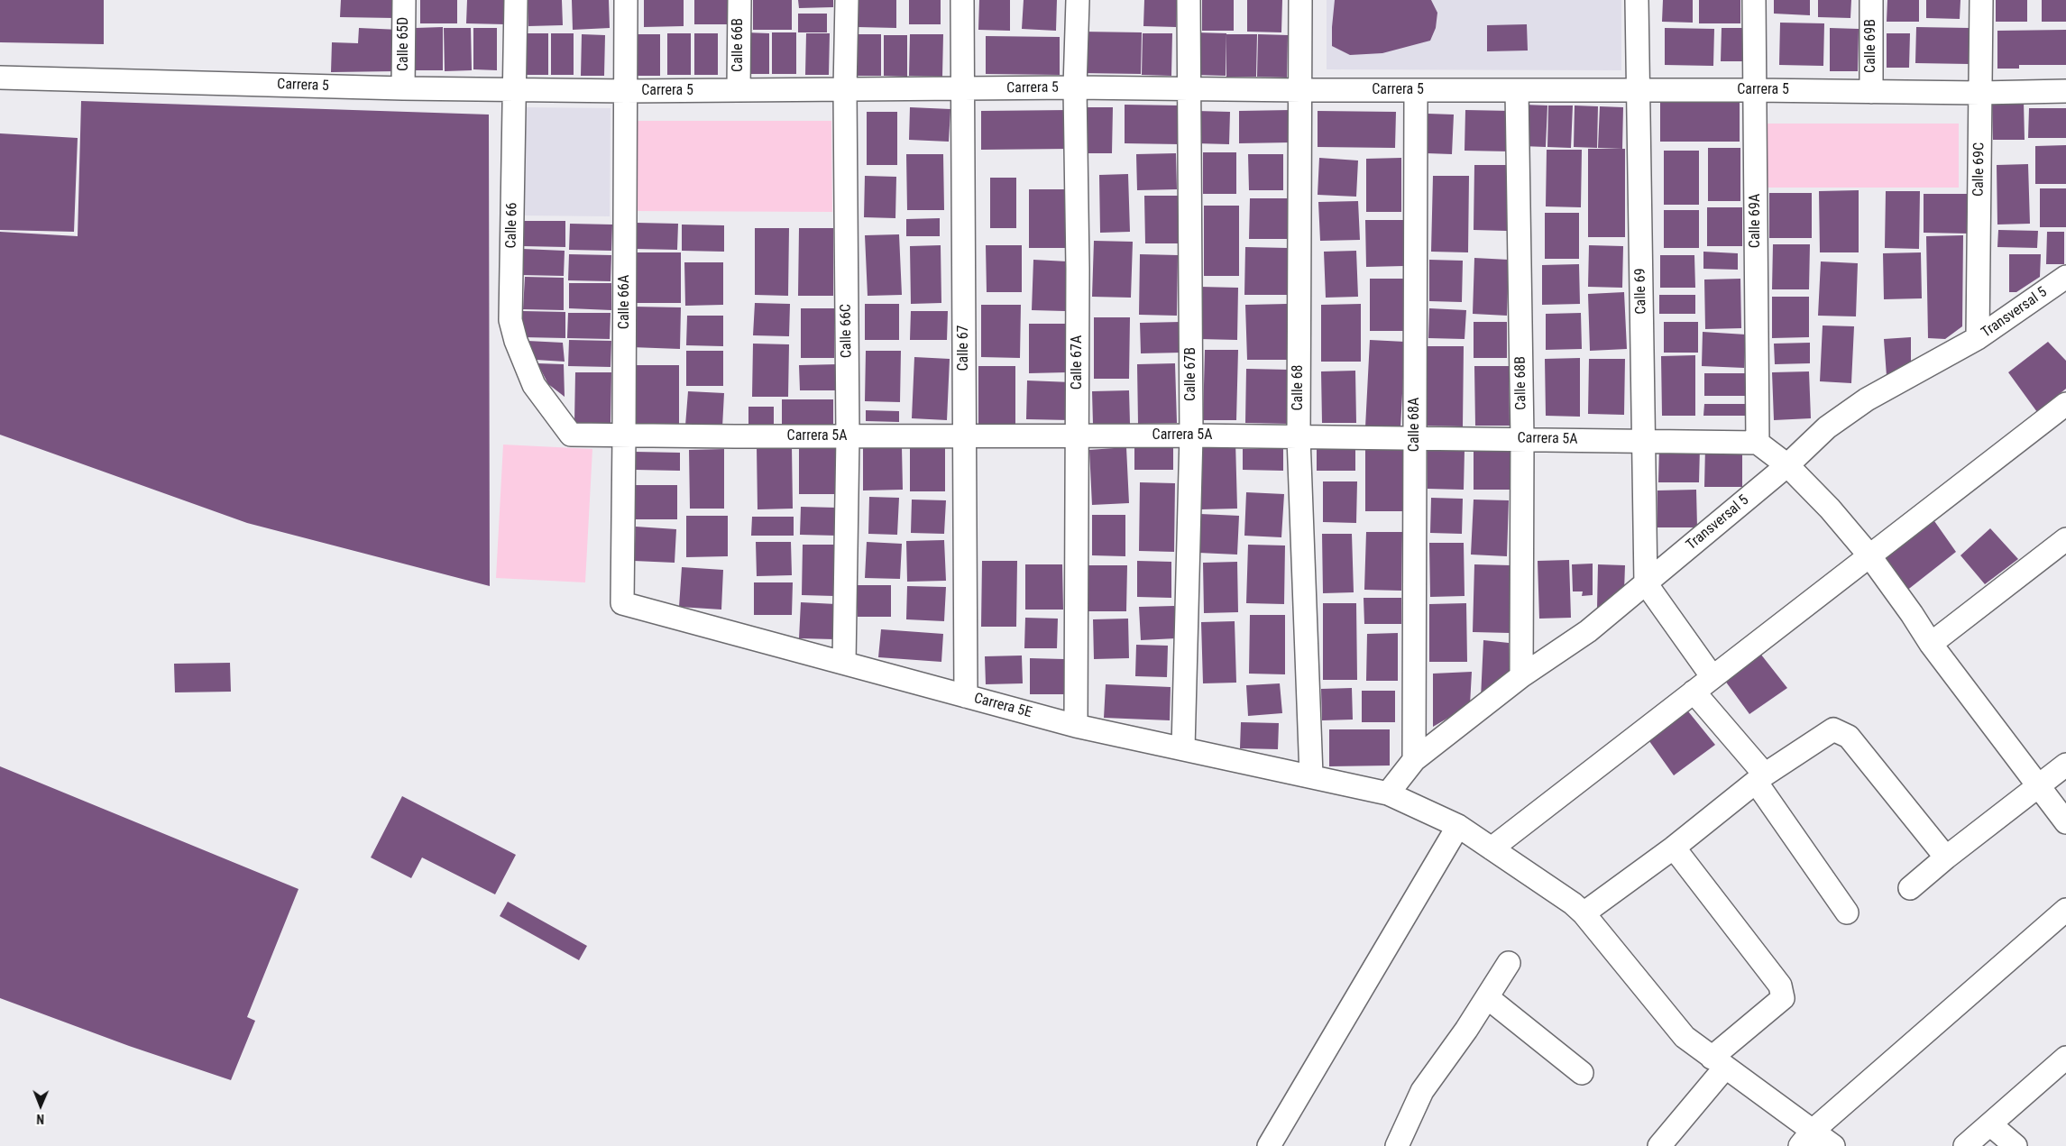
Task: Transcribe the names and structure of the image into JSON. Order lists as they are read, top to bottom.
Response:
{
  "streets": {
    "street": [
      "Calle 65D",
      "Calle 66B",
      "Calle 69B",
      "Carrera 5",
      "Calle 69C",
      "Calle 69A",
      "Calle 66",
      "Calle 69",
      "Calle 66A",
      "Transversal 5",
      "Calle 66C",
      "Calle 67",
      "Calle 67A",
      "Calle 67B",
      "Calle 68B",
      "Calle 68",
      "Calle 68A",
      "Carrera 5A",
      "Carrera 5E"
    ]
  },
  "crossings": [
    ["Calle 65D", "Carrera 5"],
    ["Calle 66B", "Carrera 5"],
    ["Calle 69B", "Carrera 5"],
    ["Carrera 5", "Calle 69C"],
    ["Carrera 5", "Calle 69A"],
    ["Carrera 5", "Calle 66"],
    ["Carrera 5", "Calle 69"],
    ["Carrera 5", "Calle 66A"],
    ["Carrera 5", "Calle 66C"],
    ["Carrera 5", "Calle 67"],
    ["Carrera 5", "Calle 67A"],
    ["Carrera 5", "Calle 67B"],
    ["Carrera 5", "Calle 68B"],
    ["Carrera 5", "Calle 68"],
    ["Carrera 5", "Calle 68A"],
    ["Calle 69C", "Transversal 5"],
    ["Calle 69A", "Carrera 5A"],
    ["Calle 66", "Carrera 5A"],
    ["Calle 69", "Transversal 5"],
    ["Calle 69", "Carrera 5A"],
    ["Calle 66A", "Carrera 5A"],
    ["Calle 66A", "Carrera 5E"],
    ["Transversal 5", "Calle 68B"],
    ["Transversal 5", "Calle 68A"],
    ["Transversal 5", "Carrera 5E"],
    ["Calle 66C", "Carrera 5A"],
    ["Calle 66C", "Carrera 5E"],
    ["Calle 67", "Carrera 5A"],
    ["Calle 67", "Carrera 5E"],
    ["Calle 67A", "Carrera 5A"],
    ["Calle 67A", "Carrera 5E"],
    ["Calle 67B", "Carrera 5A"],
    ["Calle 67B", "Carrera 5E"],
    ["Calle 68B", "Carrera 5A"],
    ["Calle 68", "Carrera 5A"],
    ["Calle 68", "Carrera 5E"],
    ["Calle 68A", "Carrera 5A"]
  ],
  "north": "bottom"
}
